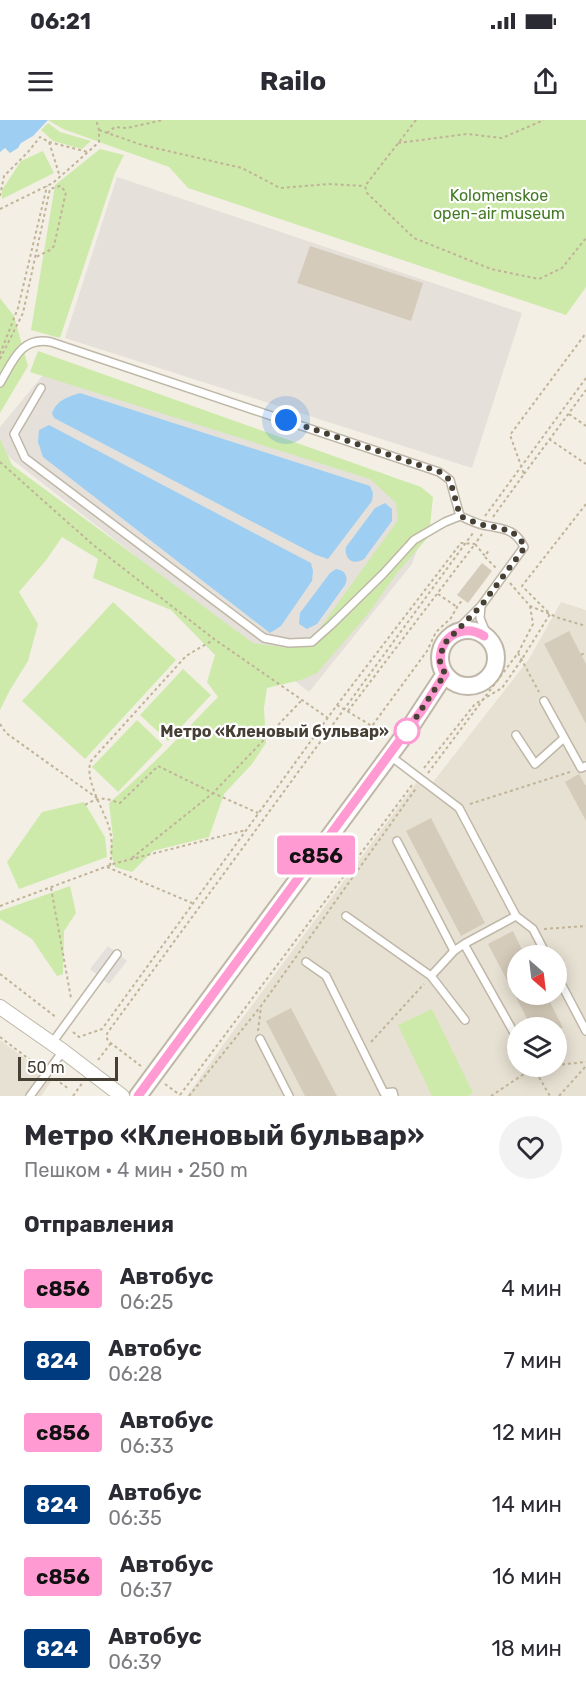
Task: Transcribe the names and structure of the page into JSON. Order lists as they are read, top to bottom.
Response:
{
  "parks": ["Kolomenskoe open-air museum"],
  "places": ["Метро «Кленовый бульвар»"],
  "lines": ["bus line с856"],
  "scale_bar": "50 m",
  "north": "bottom right",
  "page": {
    "status": "06:21",
    "header": "Railo",
    "on_map": "с856",
    "scale": "50 m",
    "heading": [
      ["Метро «Кленовый бульвар»", "Пешком · 4 мин · 250 m"],
      "Отправления"
    ],
    "list": [
      {
        "mark": "с856",
        "name": "Автобус",
        "note": "06:25",
        "value": "4 мин"
      },
      {
        "mark": "824",
        "name": "Автобус",
        "note": "06:28",
        "value": "7 мин"
      },
      {
        "mark": "с856",
        "name": "Автобус",
        "note": "06:33",
        "value": "12 мин"
      },
      {
        "mark": "824",
        "name": "Автобус",
        "note": "06:35",
        "value": "14 мин"
      },
      {
        "mark": "с856",
        "name": "Автобус",
        "note": "06:37",
        "value": "16 мин"
      },
      {
        "mark": "824",
        "name": "Автобус",
        "note": "06:39",
        "value": "18 мин"
      }
    ]
  }
}
